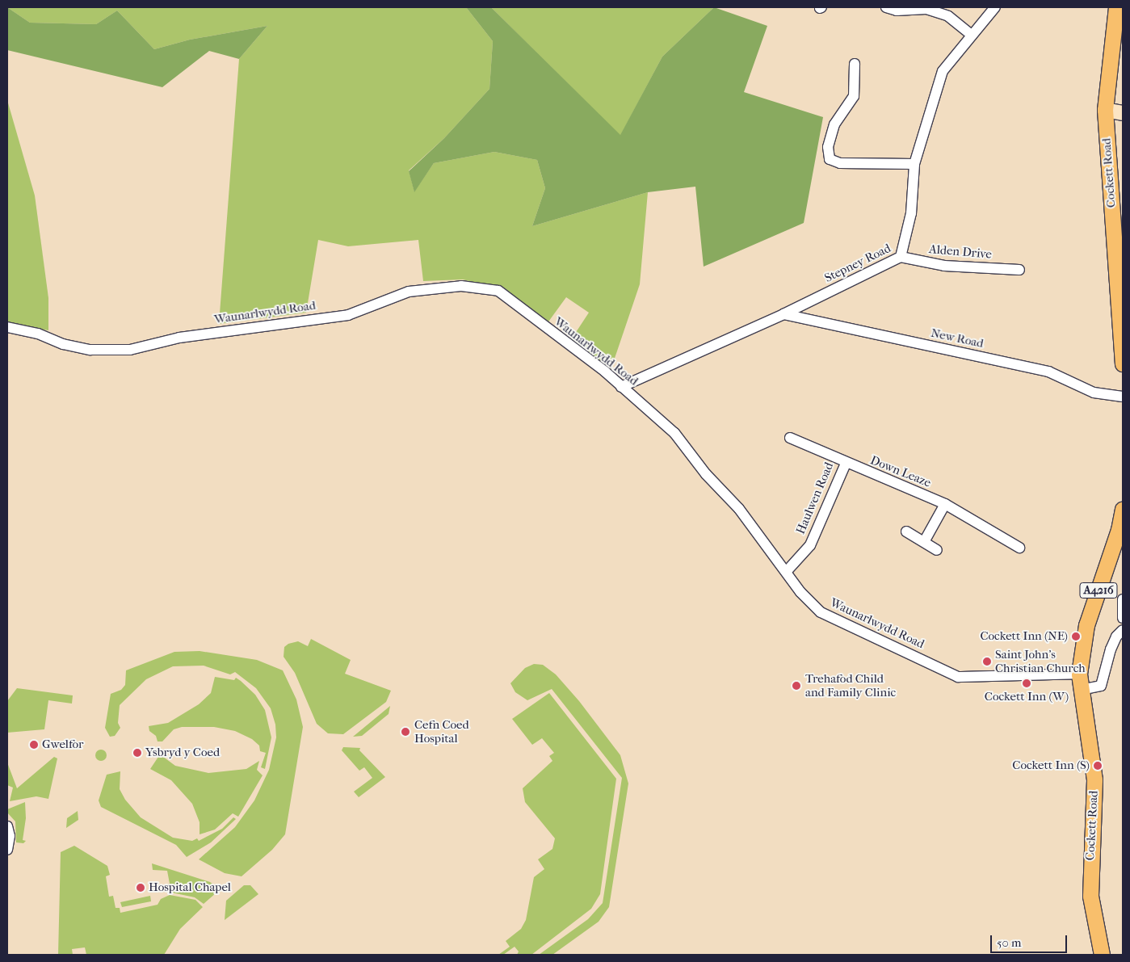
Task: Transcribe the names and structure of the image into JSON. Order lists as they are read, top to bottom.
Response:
{
  "streets": {
    "main road": ["Cockett Road", "A4216"],
    "street": [
      "Alden Drive",
      "Stepney Road",
      "Waunarlwydd Road",
      "New Road",
      "Down Leaze",
      "Haulwen Road"
    ]
  },
  "crossings": [
    ["Cockett Road", "Waunarlwydd Road"],
    ["Alden Drive", "Stepney Road"],
    ["Stepney Road", "Waunarlwydd Road"],
    ["Stepney Road", "New Road"],
    ["Waunarlwydd Road", "Haulwen Road"],
    ["Down Leaze", "Haulwen Road"]
  ],
  "places": [
    "Cockett Inn (NE)",
    "Saint John's Christian Church",
    "Cockett Inn (W)",
    "Trehafod Child and Family Clinic",
    "Cefn Coed Hospital",
    "Gwelfor",
    "Ysbryd y Coed",
    "Cockett Inn (S)",
    "Hospital Chapel"
  ],
  "scale_bar": "50 m"
}
